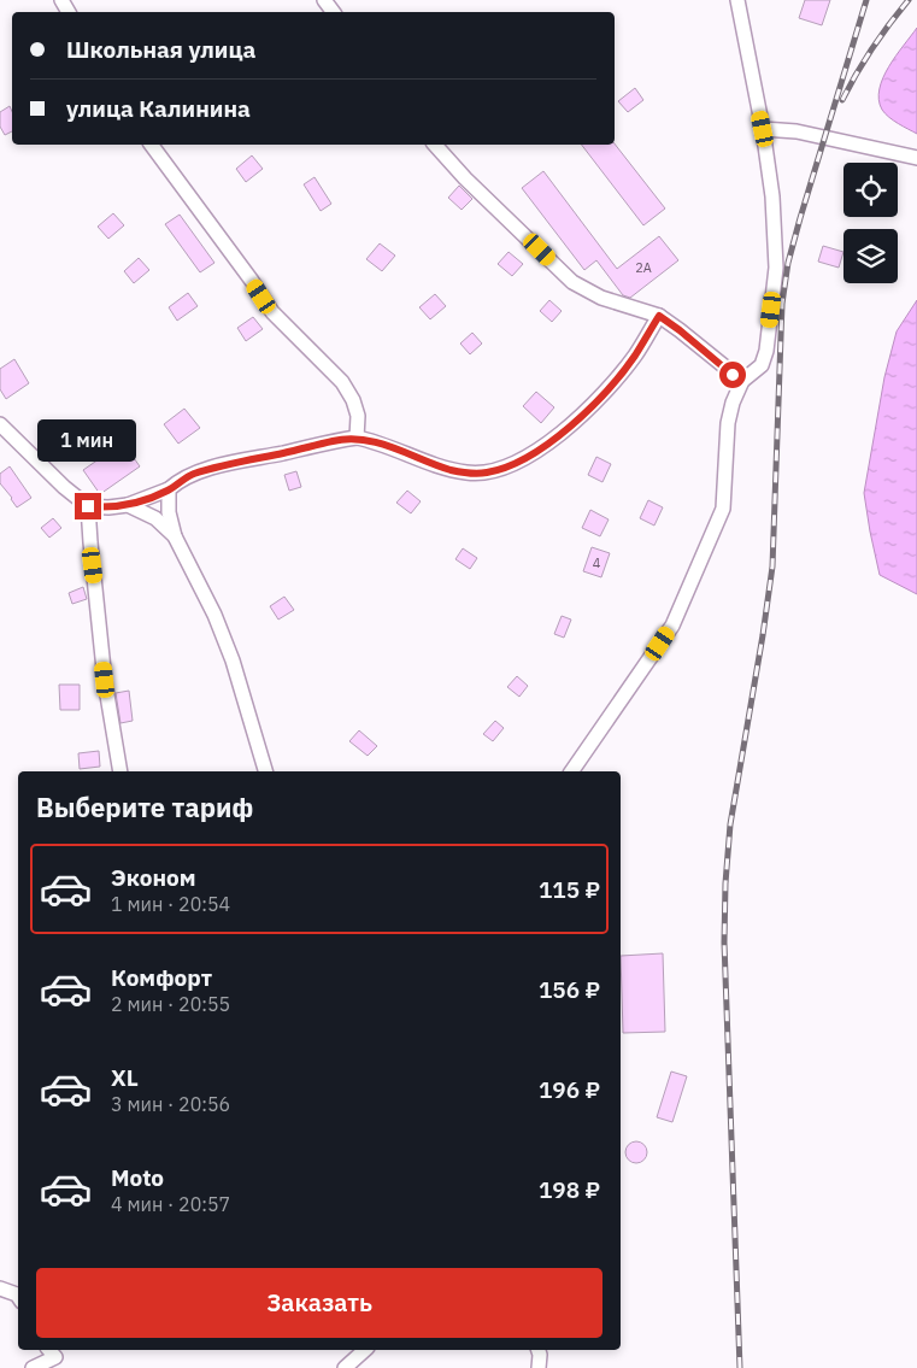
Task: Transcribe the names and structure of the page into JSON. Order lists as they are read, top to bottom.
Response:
{
  "house_numbers": ["2А", "4"],
  "page": {
    "banner": ["Школьная улица", "улица Калинина"],
    "bubble": "1 мин",
    "heading": "Выберите тариф",
    "list": [
      {
        "name": "Эконом",
        "note": "1 мин · 20:54",
        "value": "115 ₽"
      },
      {
        "name": "Комфорт",
        "note": "2 мин · 20:55",
        "value": "156 ₽"
      },
      {
        "name": "XL",
        "note": "3 мин · 20:56",
        "value": "196 ₽"
      },
      {
        "name": "Moto",
        "note": "4 мин · 20:57",
        "value": "198 ₽"
      }
    ],
    "buttons": "Заказать"
  }
}
